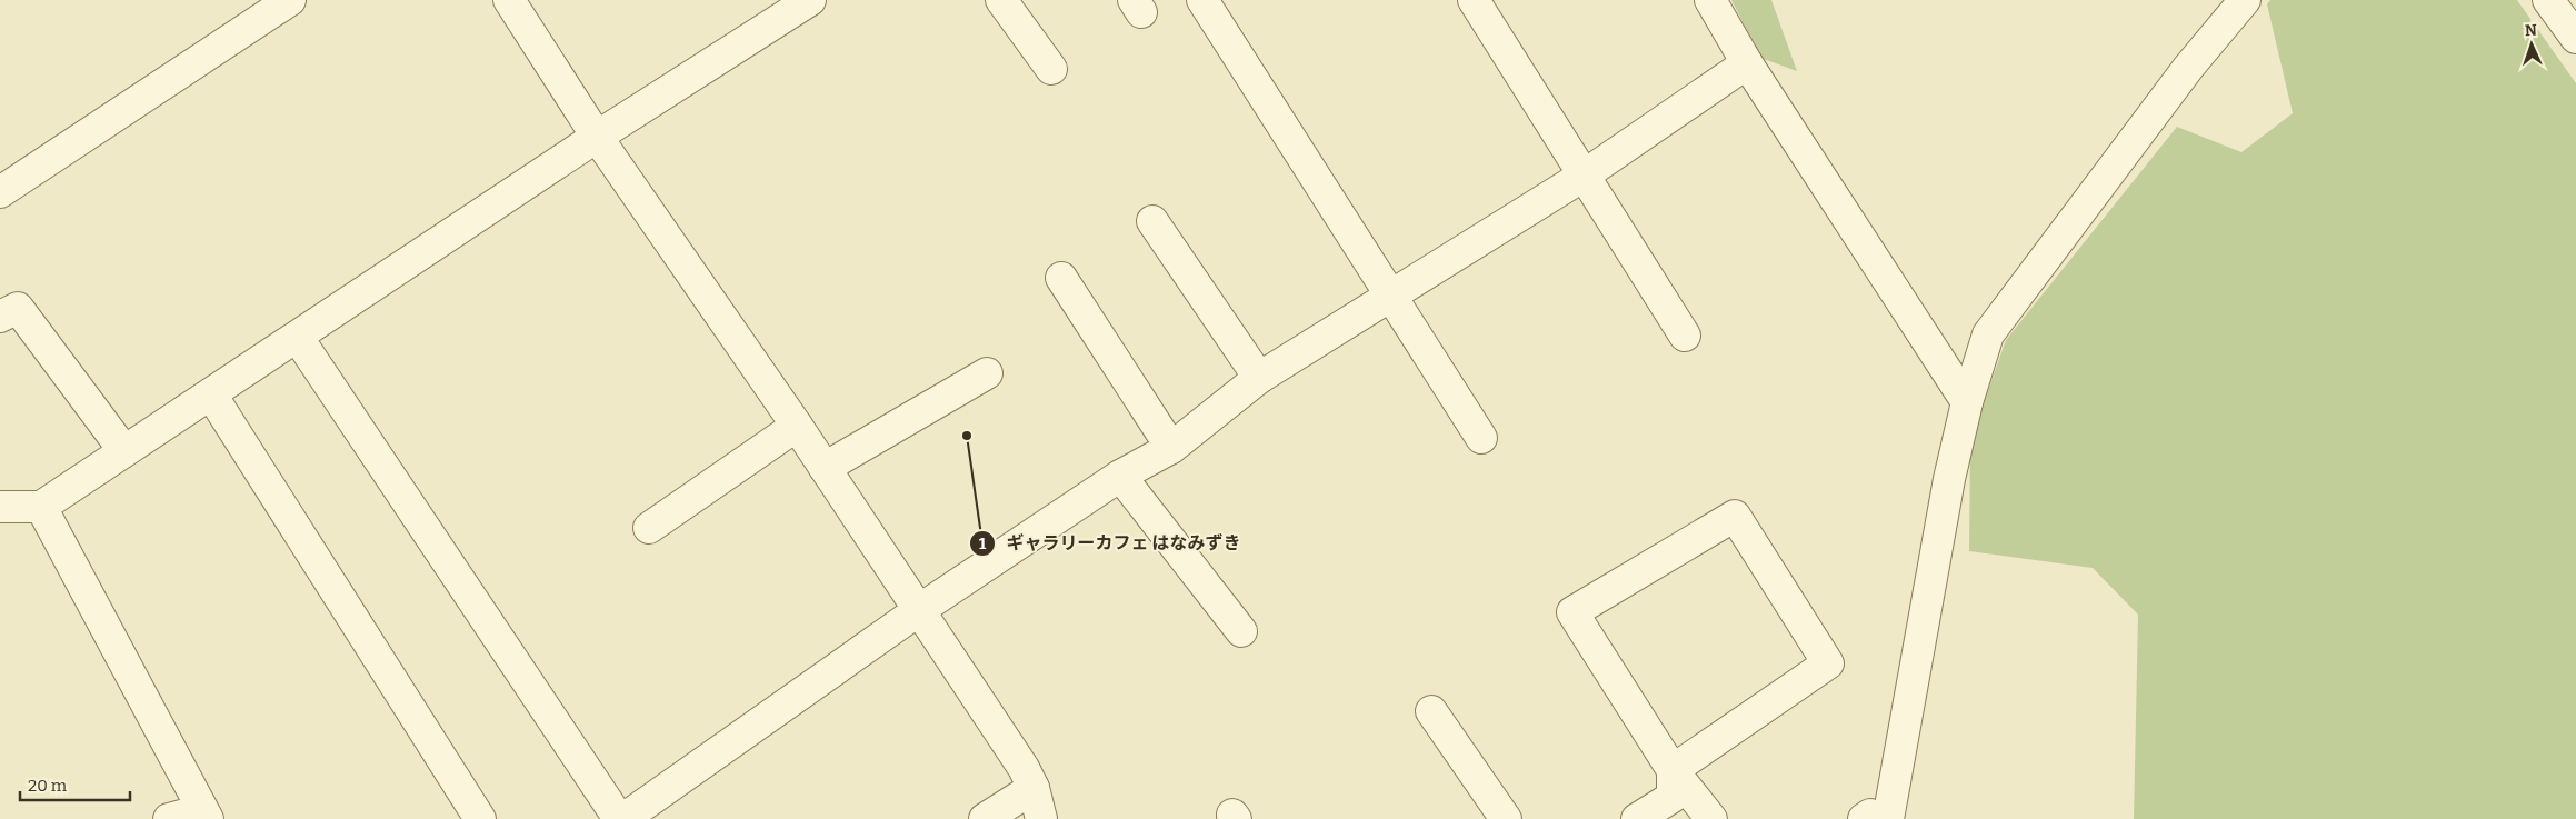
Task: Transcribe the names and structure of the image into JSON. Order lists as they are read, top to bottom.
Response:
{
  "places": ["ギャラリーカフェ はなみずき"],
  "scale_bar": "20 m",
  "north": "top"
}
